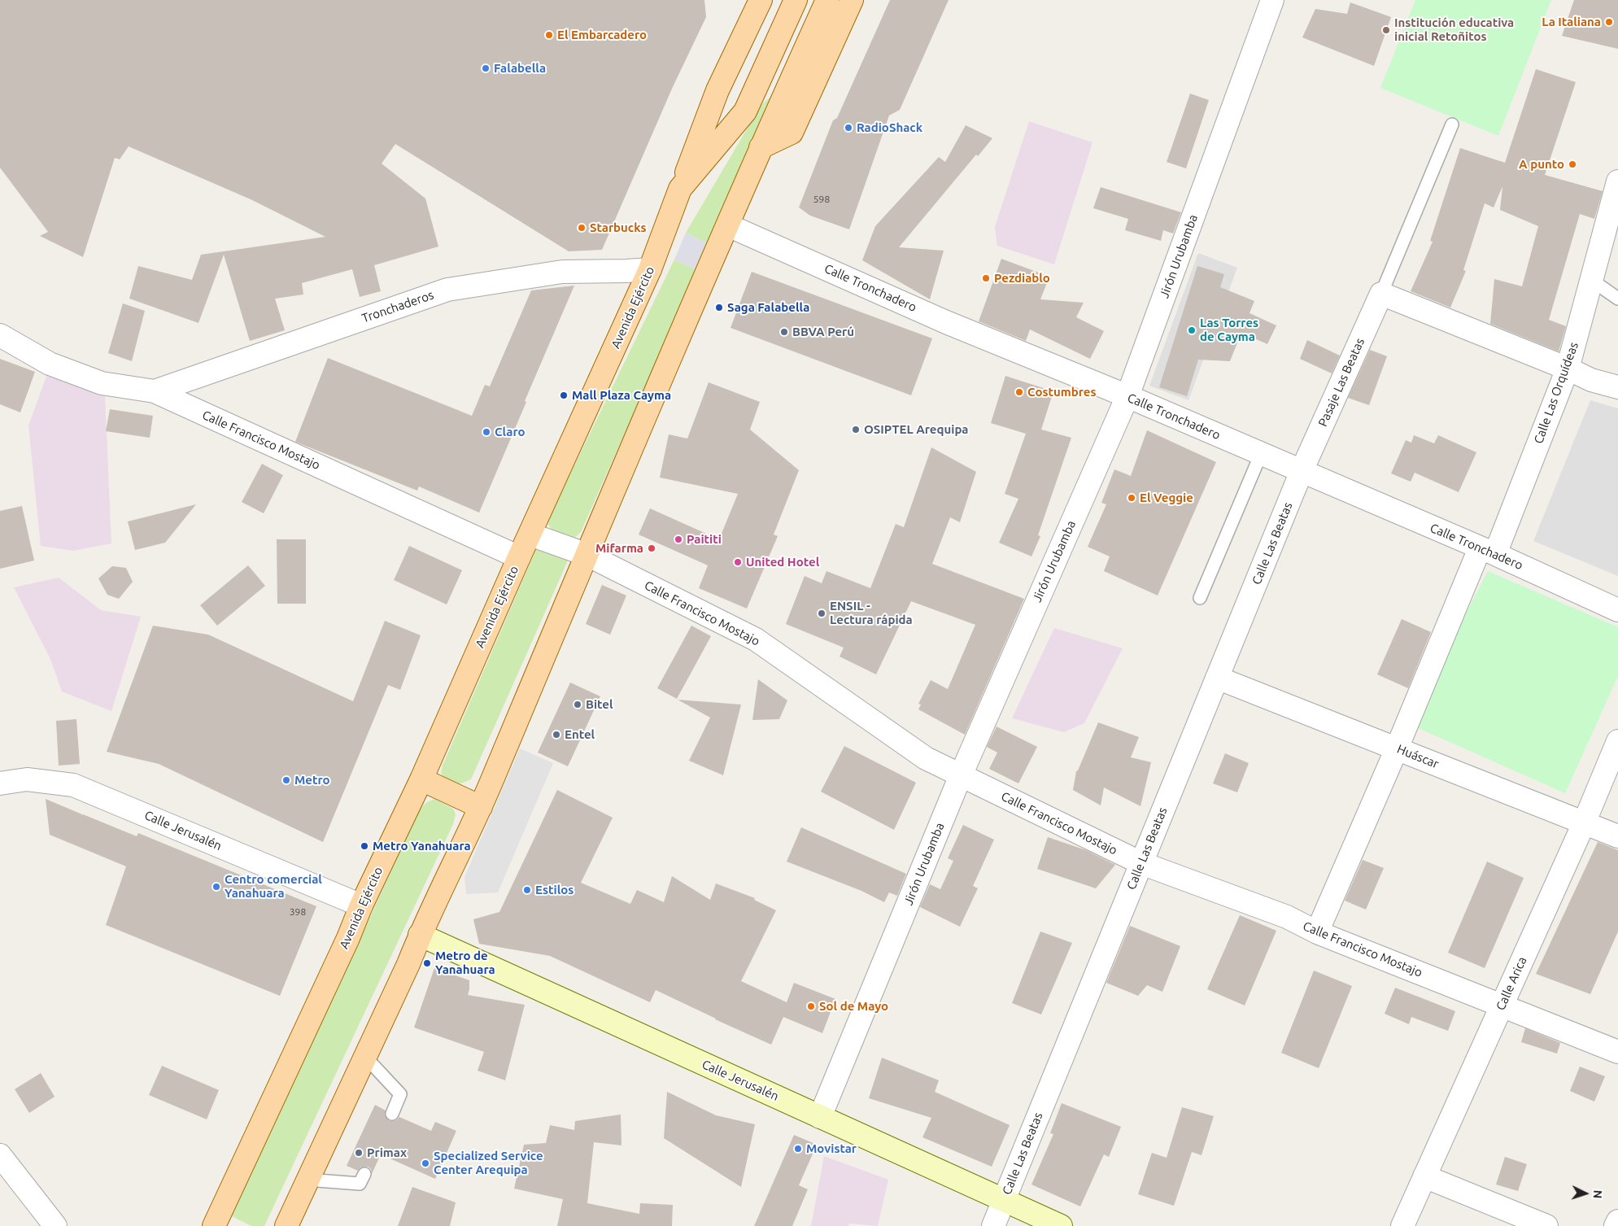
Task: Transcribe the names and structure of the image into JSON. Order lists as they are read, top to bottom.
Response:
{
  "streets": {
    "main road": ["Avenida Ejército"],
    "street": [
      "Jirón Urubamba",
      "Calle Tronchadero",
      "Tronchaderos",
      "Pasaje Las Beatas",
      "Calle Las Orquídeas",
      "Calle Francisco Mostajo",
      "Calle Las Beatas",
      "Huáscar",
      "Calle Jerusalén",
      "Calle Arica"
    ]
  },
  "crossings": [
    ["Jirón Urubamba", "Calle Tronchadero"],
    ["Jirón Urubamba", "Calle Francisco Mostajo"],
    ["Jirón Urubamba", "Calle Jerusalén"],
    ["Calle Tronchadero", "Pasaje Las Beatas"],
    ["Calle Tronchadero", "Calle Las Orquídeas"],
    ["Calle Tronchadero", "Calle Las Beatas"],
    ["Tronchaderos", "Avenida Ejército"],
    ["Tronchaderos", "Calle Francisco Mostajo"],
    ["Avenida Ejército", "Calle Francisco Mostajo"],
    ["Avenida Ejército", "Calle Jerusalén"],
    ["Pasaje Las Beatas", "Calle Las Beatas"],
    ["Calle Las Orquídeas", "Calle Francisco Mostajo"],
    ["Calle Las Orquídeas", "Huáscar"],
    ["Calle Francisco Mostajo", "Calle Las Beatas"],
    ["Calle Francisco Mostajo", "Calle Arica"],
    ["Calle Las Beatas", "Huáscar"],
    ["Calle Las Beatas", "Calle Jerusalén"],
    ["Huáscar", "Calle Arica"]
  ],
  "places": [
    "La Italiana",
    "Institución educativa inicial Retoñitos",
    "El Embarcadero",
    "Falabella",
    "RadioShack",
    "A punto",
    "Starbucks",
    "Pezdiablo",
    "Saga Falabella",
    "Las Torres de Cayma",
    "BBVA Perú",
    "Costumbres",
    "Mall Plaza Cayma",
    "OSIPTEL Arequipa",
    "Claro",
    "El Veggie",
    "Paititi",
    "Mifarma",
    "United Hotel",
    "ENSIL - Lectura rápida",
    "Bitel",
    "Entel",
    "Metro",
    "Metro Yanahuara",
    "Centro comercial Yanahuara",
    "Estilos",
    "Metro de Yanahuara",
    "Sol de Mayo",
    "Movistar",
    "Primax",
    "Specialized Service Center Arequipa"
  ],
  "house_numbers": ["598", "398"],
  "north": "right"
}
